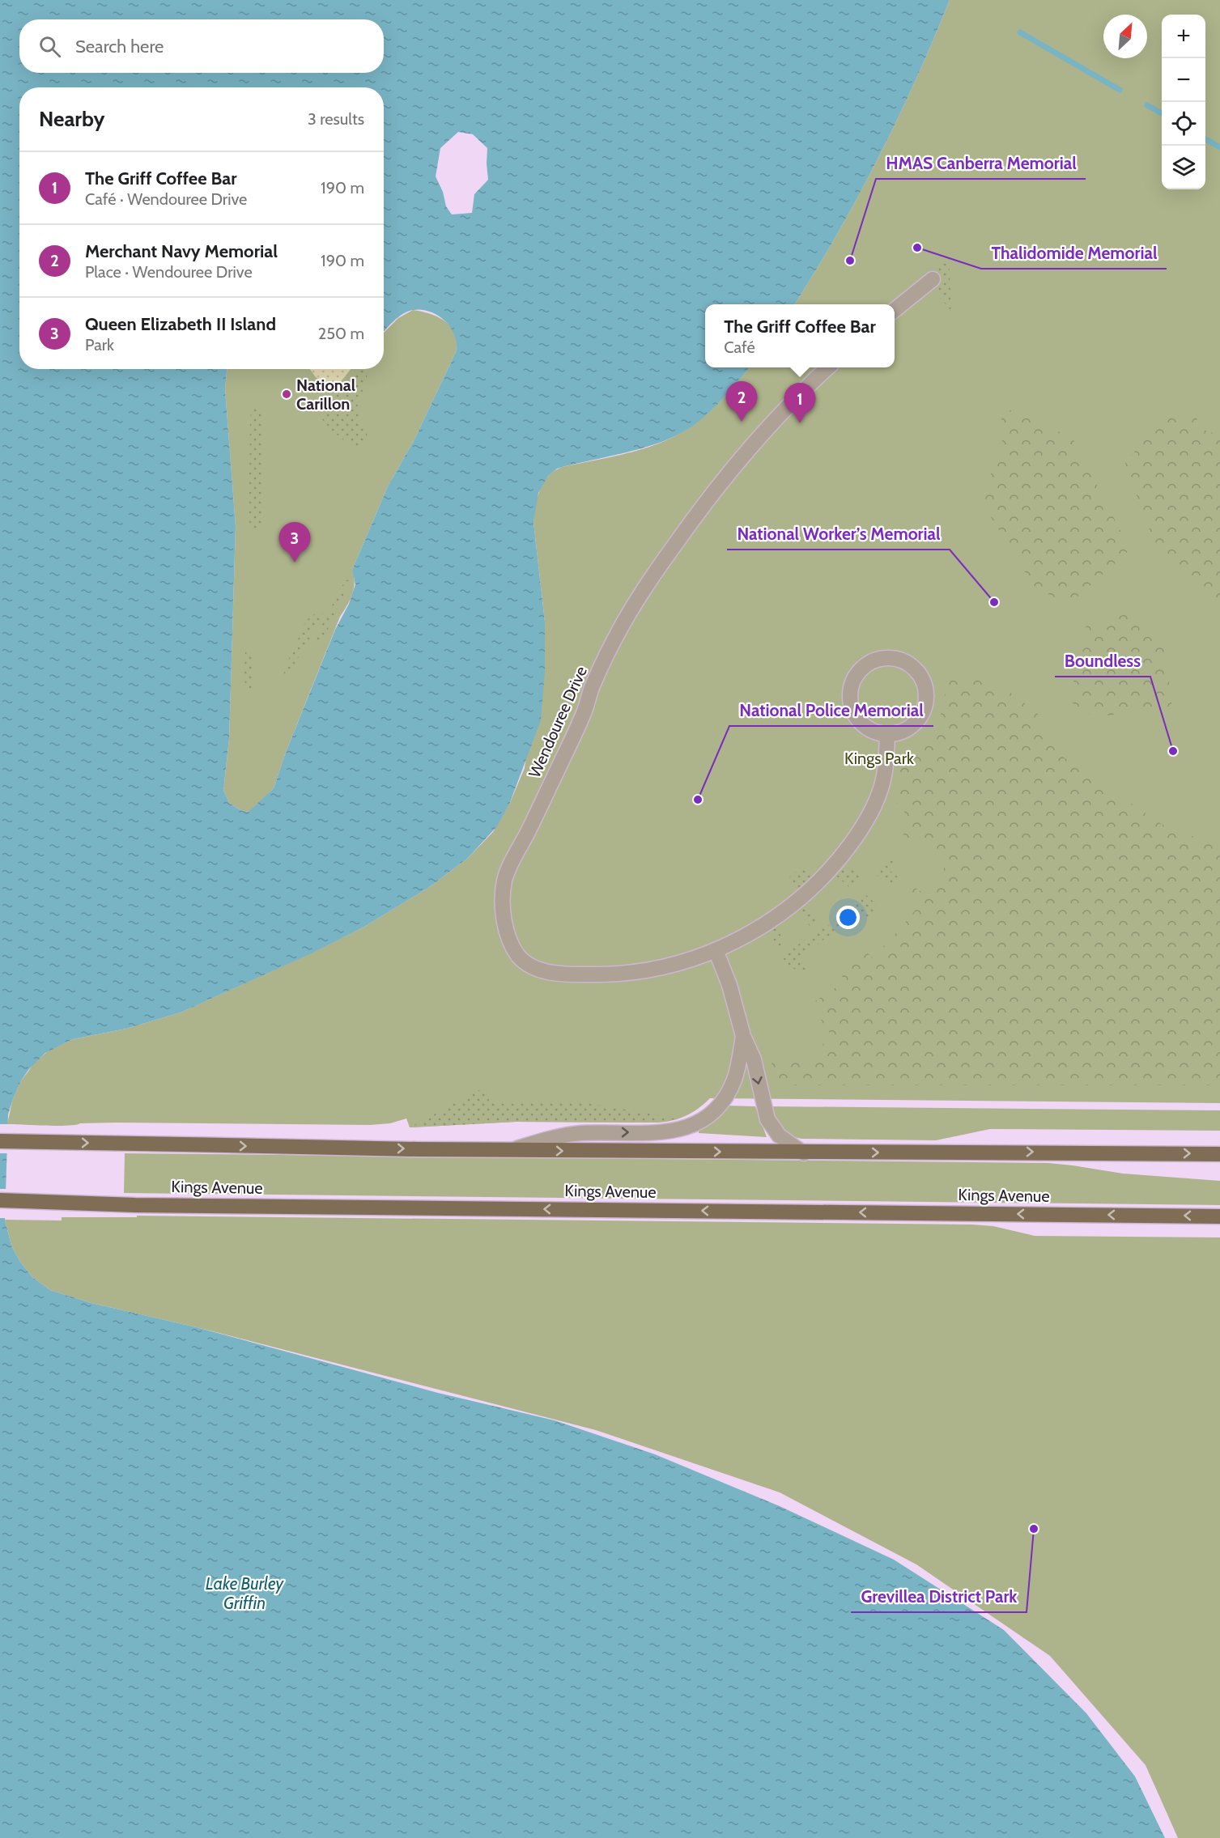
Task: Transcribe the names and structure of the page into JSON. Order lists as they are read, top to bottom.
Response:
{
  "streets": {
    "main road": ["Kings Avenue"],
    "street": ["Wendouree Drive"]
  },
  "water": ["Lake Burley Griffin"],
  "parks": ["Kings Park"],
  "places": [
    "Thalidomide Memorial",
    "HMAS Canberra Memorial",
    "National Carillon",
    "National Worker’s Memorial",
    "Boundless",
    "National Police Memorial",
    "Grevillea District Park"
  ],
  "north": "top right",
  "page": {
    "map_buttons": ["+", "−"],
    "search": "Search here",
    "heading": ["Nearby", "3 results"],
    "list": [
      {
        "mark": "1",
        "name": "The Griff Coffee Bar",
        "note": "Café · Wendouree Drive",
        "value": "190 m"
      },
      {
        "mark": "2",
        "name": "Merchant Navy Memorial",
        "note": "Place · Wendouree Drive",
        "value": "190 m"
      },
      {
        "mark": "3",
        "name": "Queen Elizabeth II Island",
        "note": "Park",
        "value": "250 m"
      }
    ],
    "popup": ["The Griff Coffee Bar", "Café"],
    "pins": ["2", "1", "3"]
  }
}
